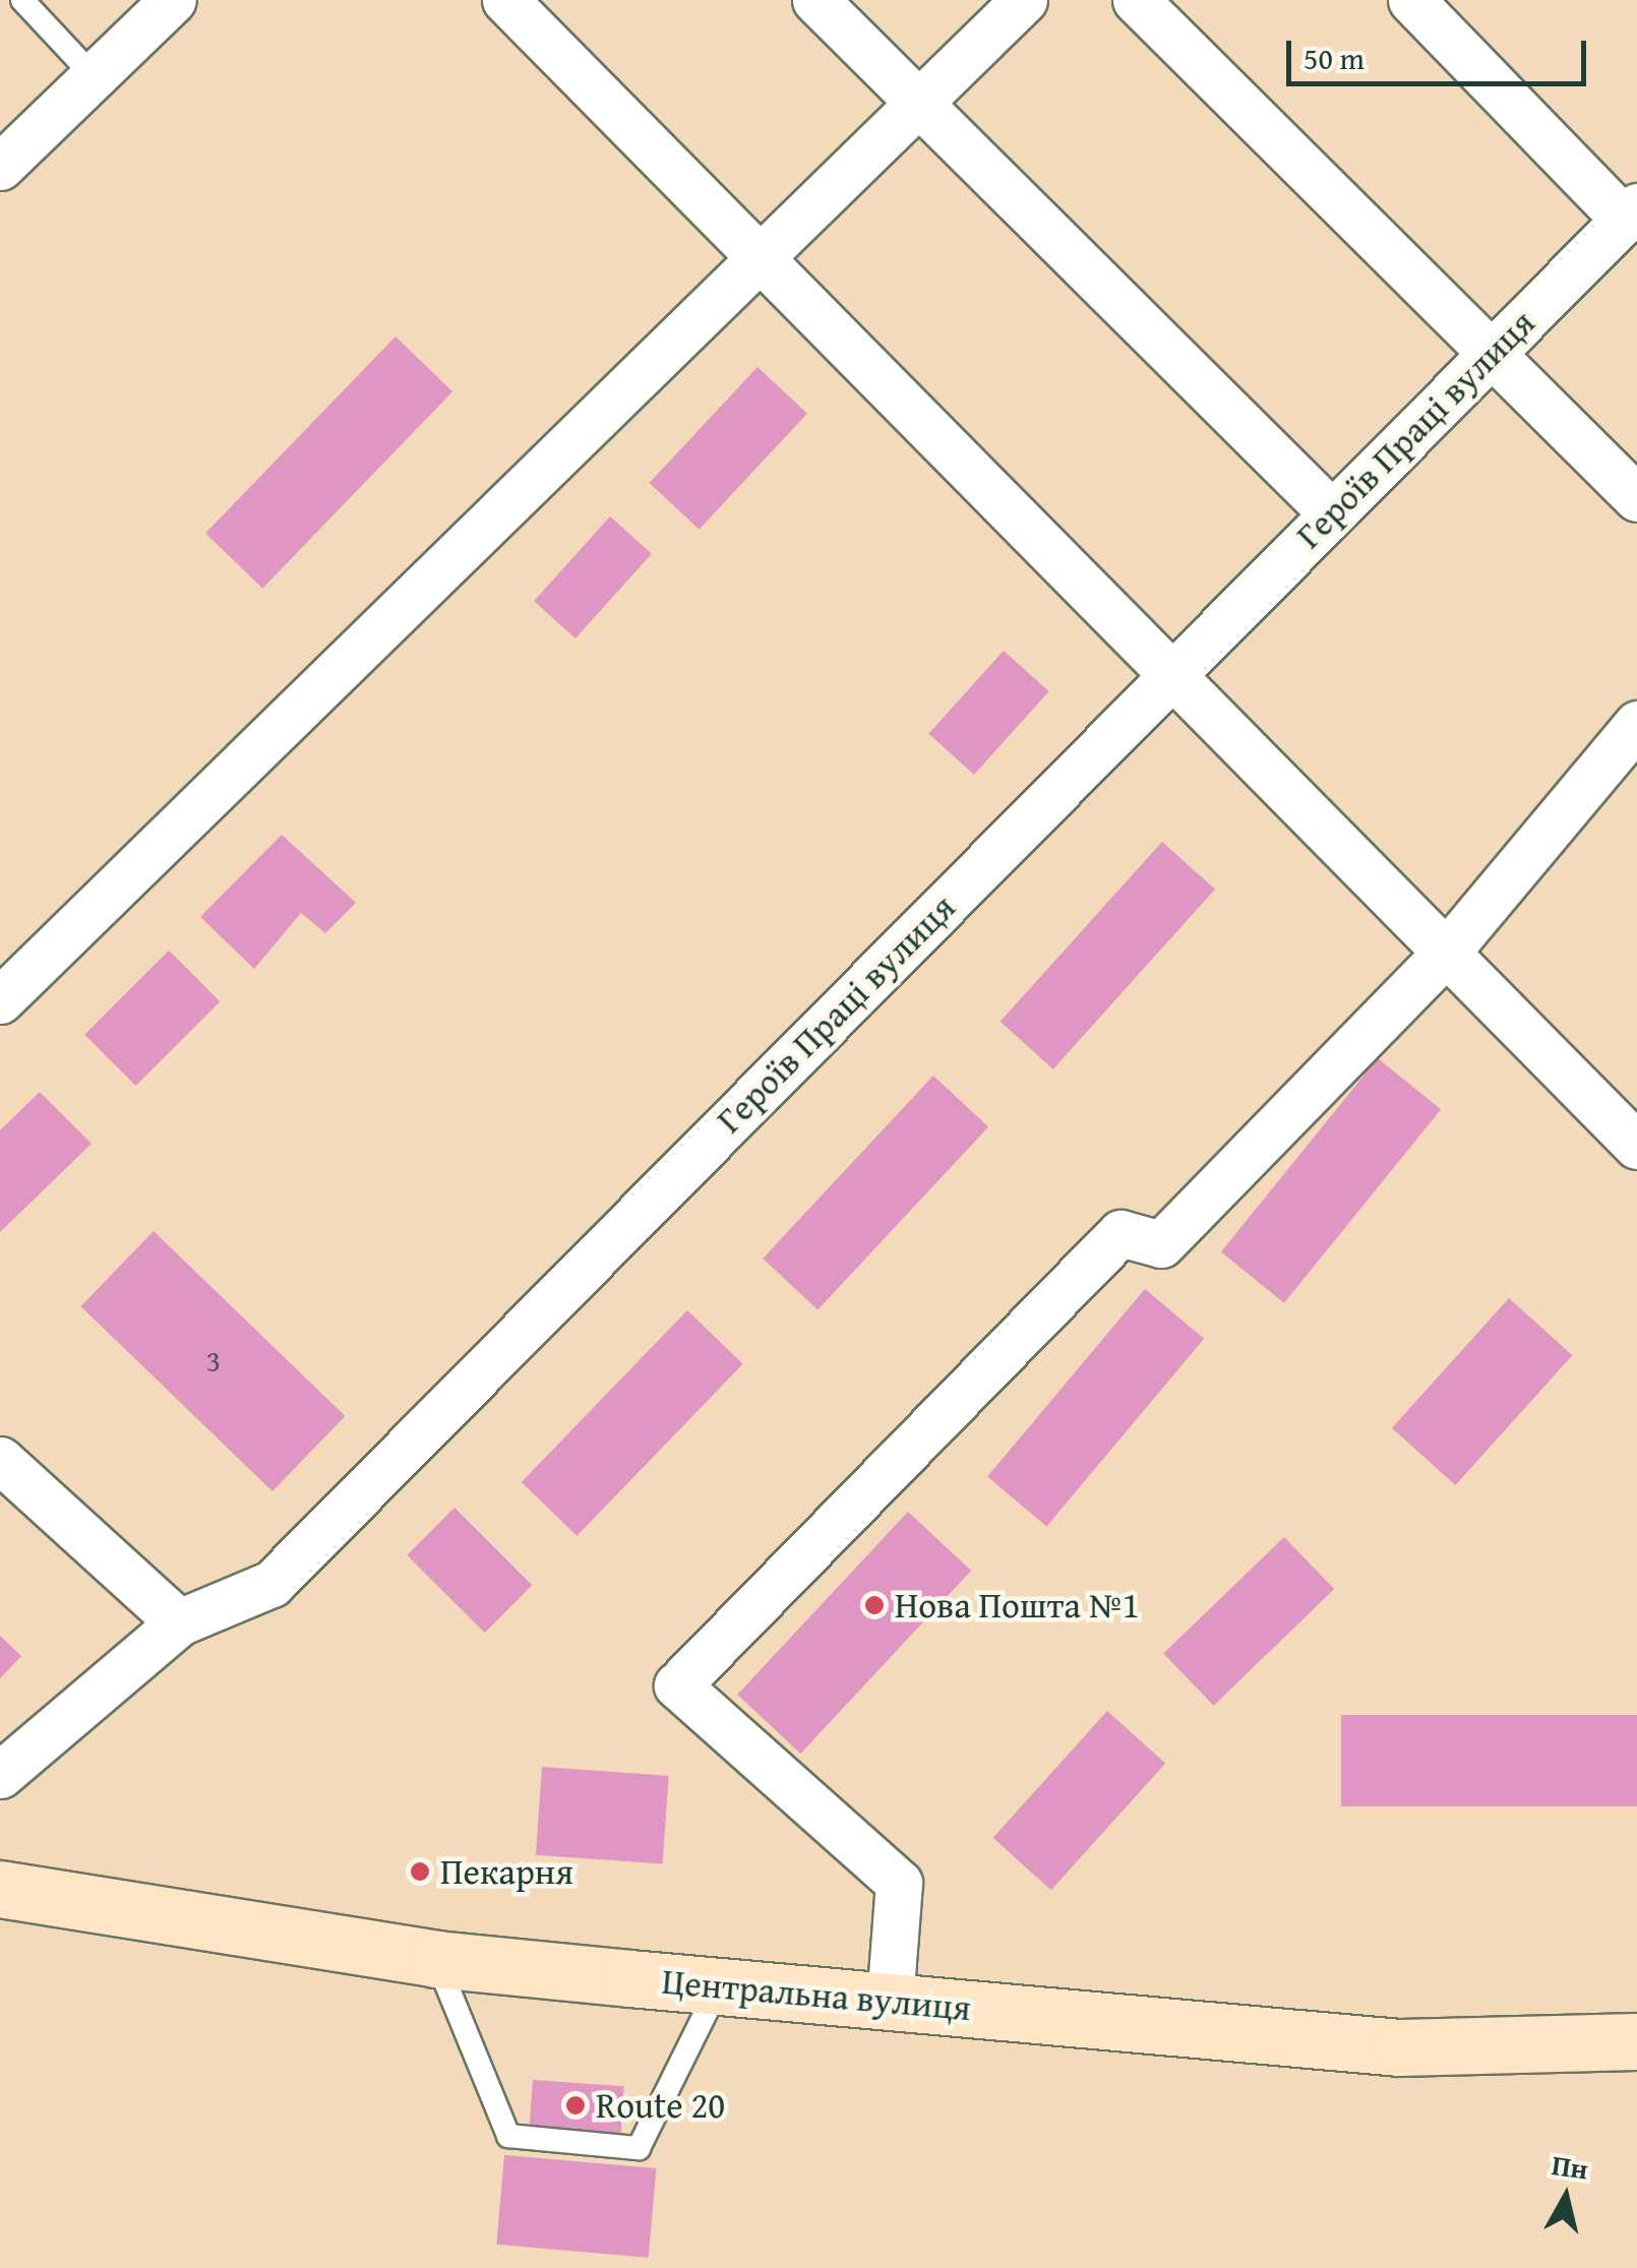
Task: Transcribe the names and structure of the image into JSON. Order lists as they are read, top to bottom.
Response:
{
  "streets": {
    "main road": ["Центральна вулиця"],
    "street": ["Героїв Праці вулиця"]
  },
  "places": ["Нова Пошта №1", "Пекарня", "Route 20"],
  "house_numbers": ["3"],
  "scale_bar": "50 m",
  "north": "top"
}
